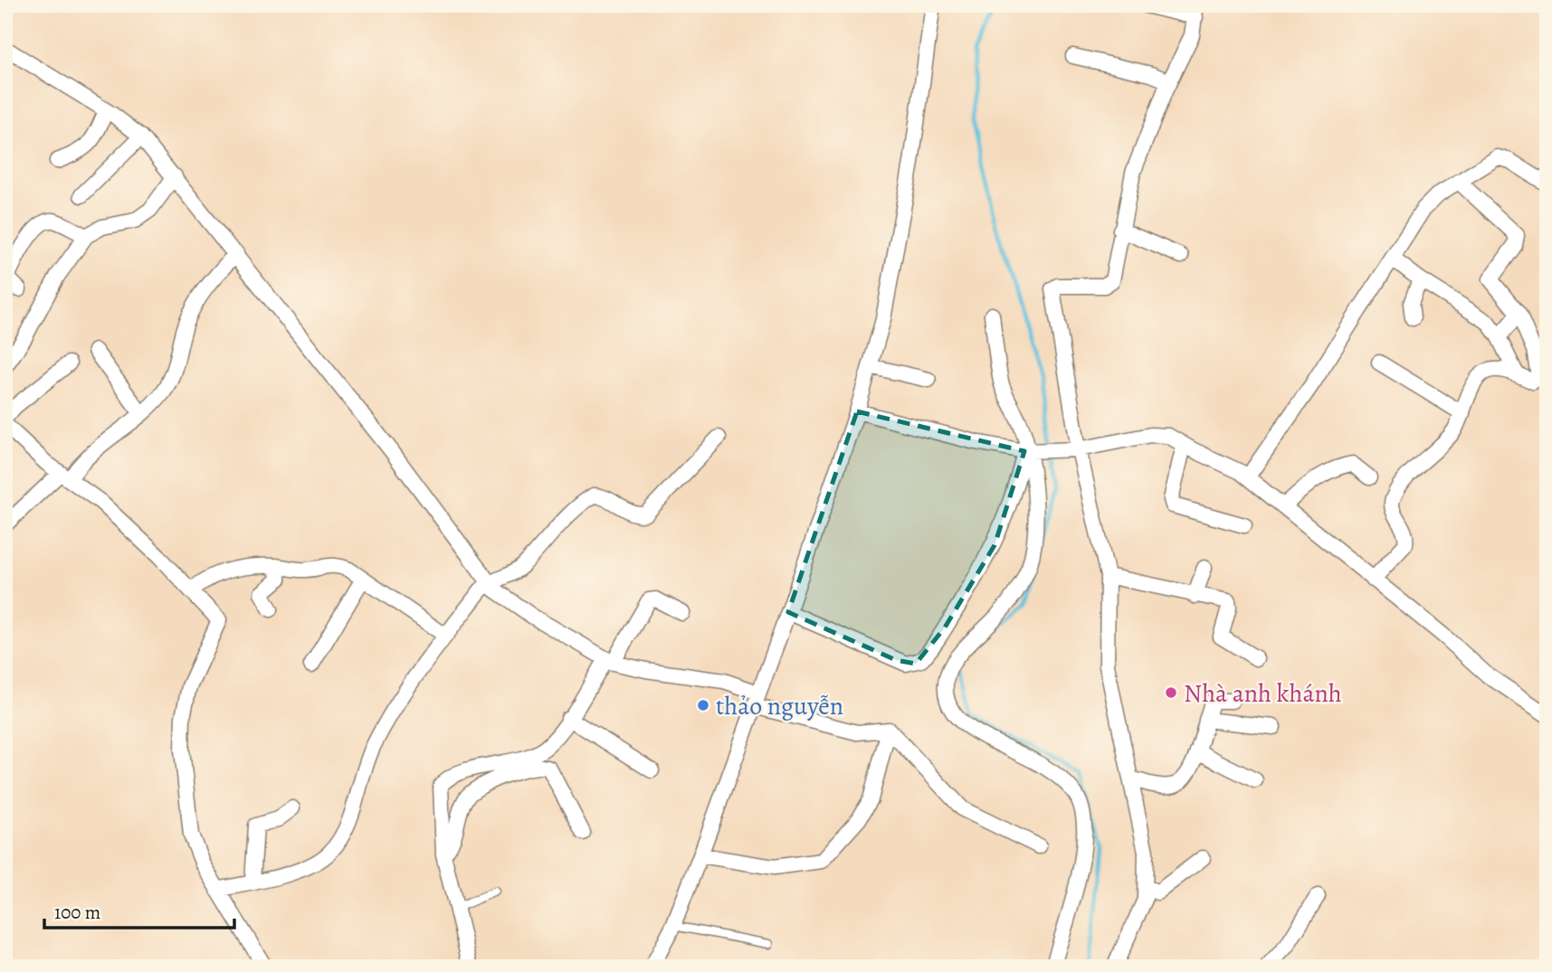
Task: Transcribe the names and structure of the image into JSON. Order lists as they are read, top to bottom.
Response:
{
  "places": ["Nhà anh khánh", "thảo nguyễn"],
  "scale_bar": "100 m"
}
